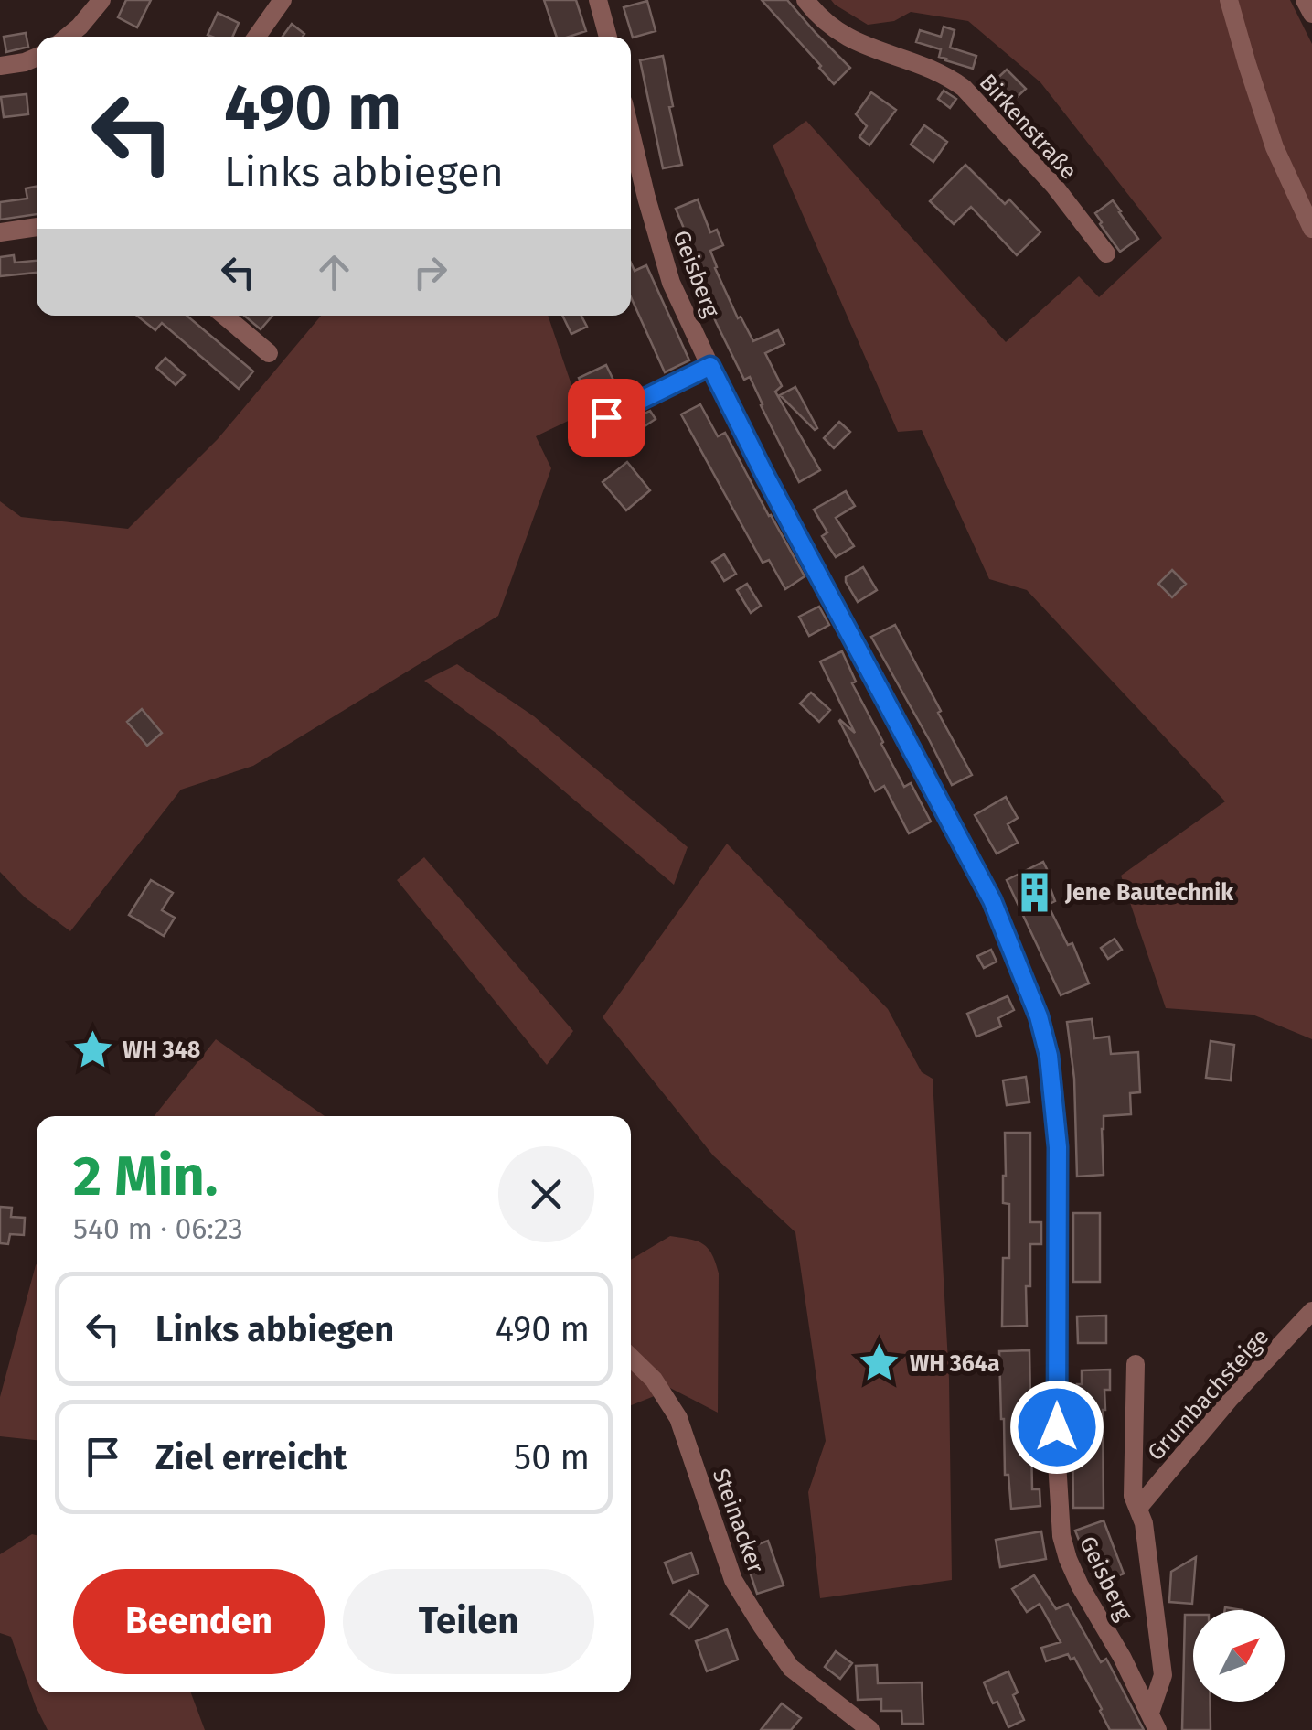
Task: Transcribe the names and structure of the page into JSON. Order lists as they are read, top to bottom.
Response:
{
  "streets": {
    "street": [
      "Birkenstraße",
      "Geisberg",
      "Grumbachsteige",
      "Steinacker"
    ]
  },
  "crossings": [
    ["Geisberg", "Grumbachsteige"]
  ],
  "places": {
    "building": ["Jene Bautechnik"],
    "place": ["WH 348", "WH 364a"]
  },
  "north": "top right",
  "page": {
    "turn": ["490 m", "Links abbiegen"],
    "heading": ["2 Min.", "540 m · 06:23"],
    "list": [
      {
        "name": "Links abbiegen",
        "value": "490 m"
      },
      {
        "name": "Ziel erreicht",
        "value": "50 m"
      }
    ],
    "buttons": ["Beenden", "Teilen"]
  }
}
